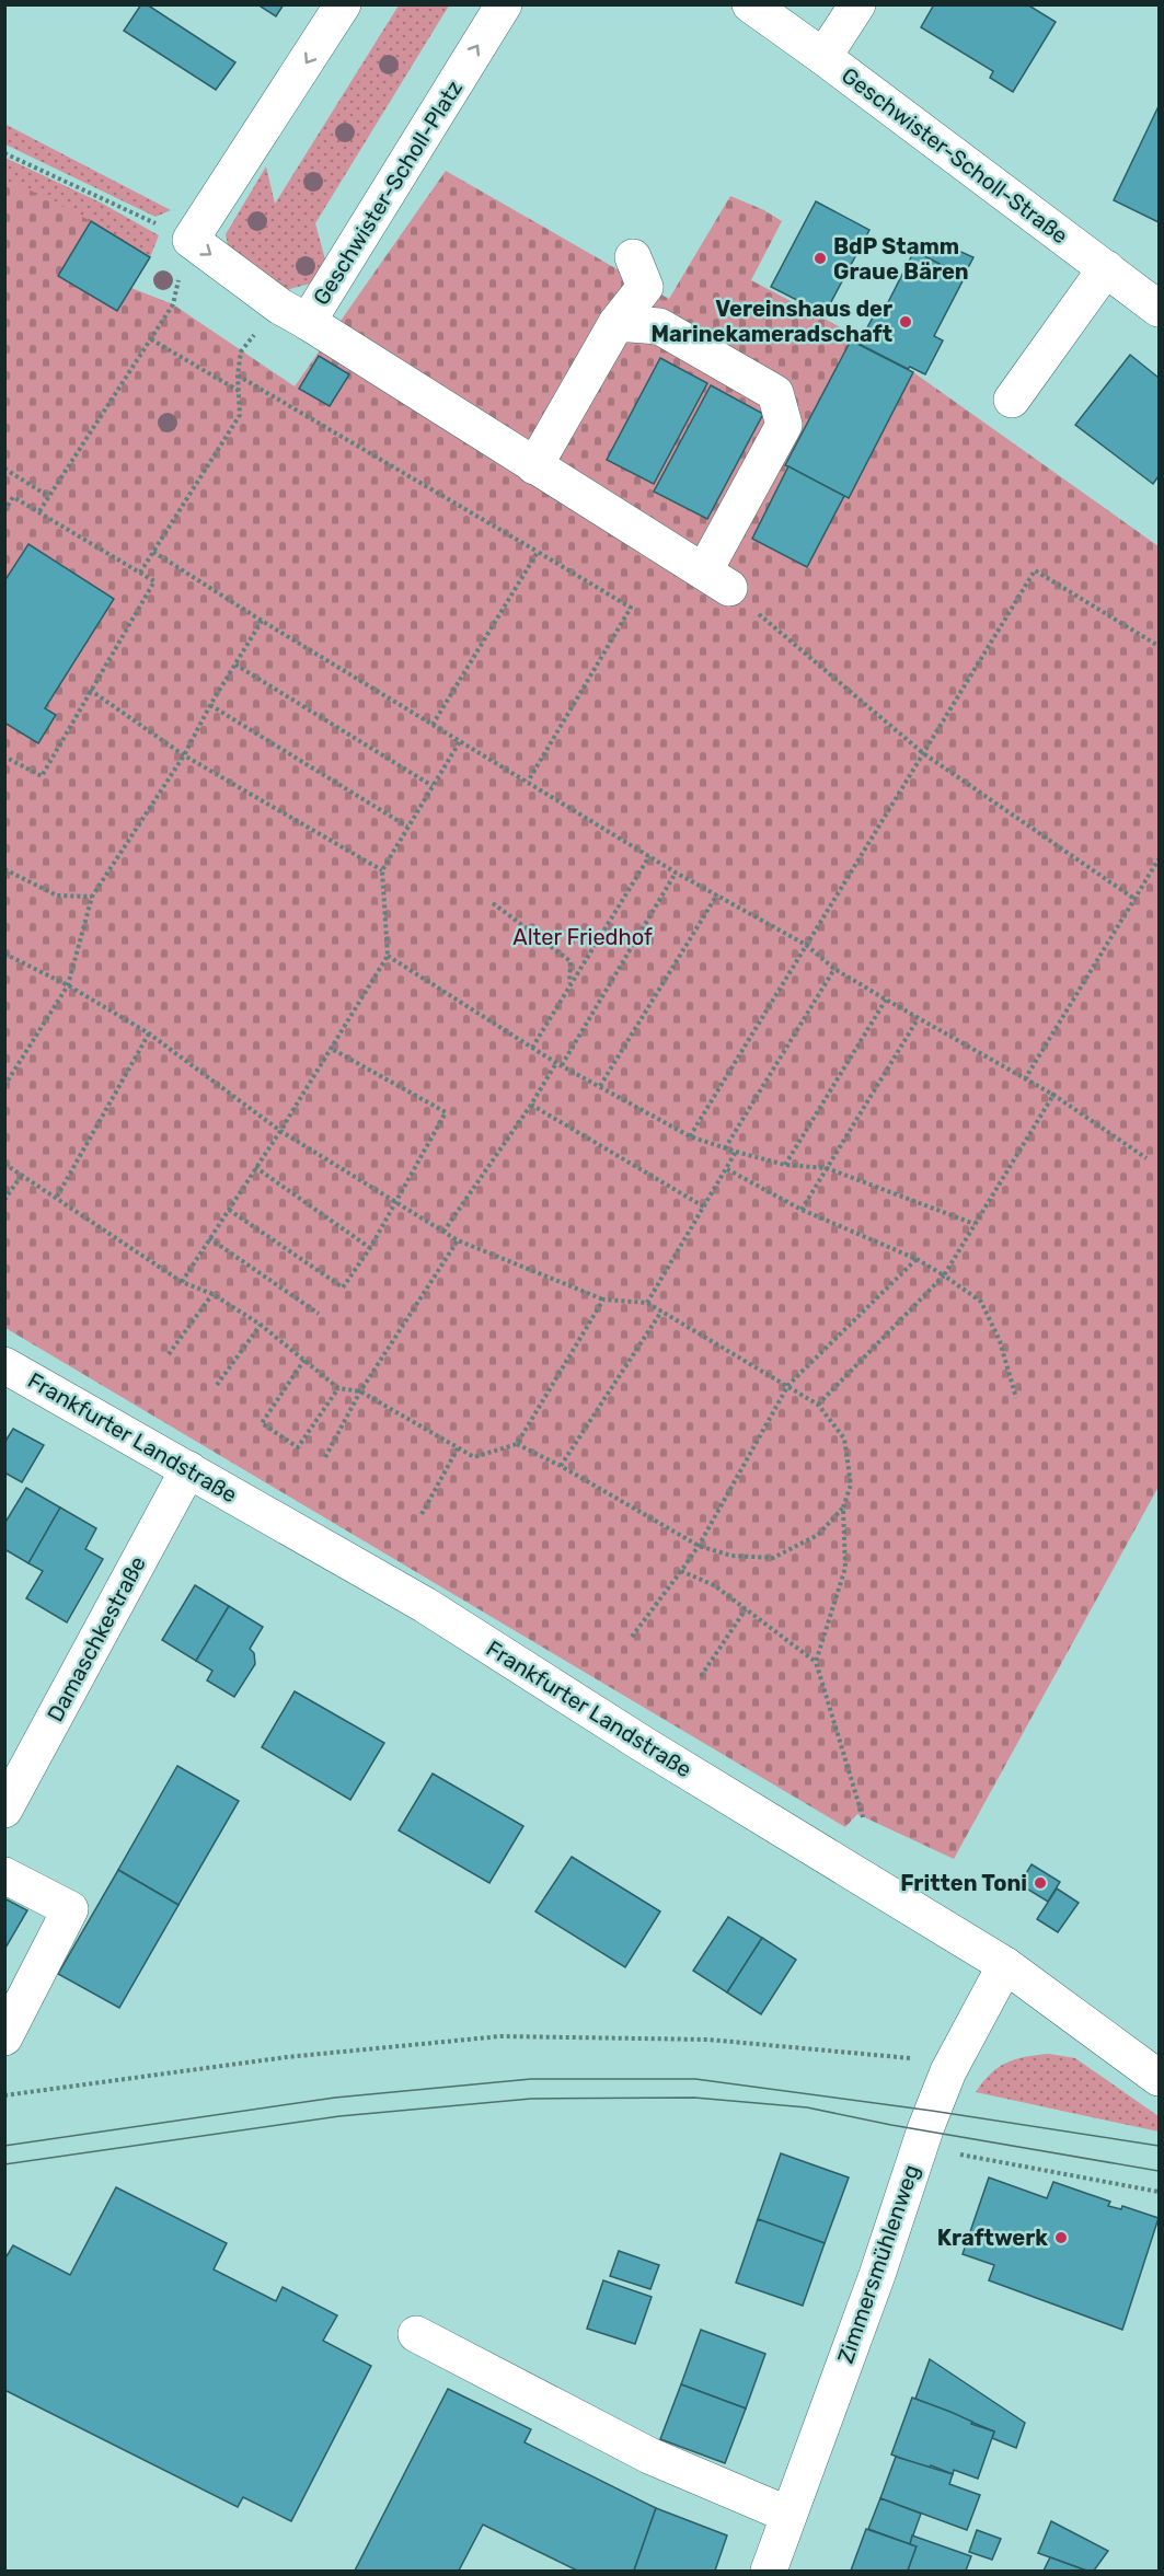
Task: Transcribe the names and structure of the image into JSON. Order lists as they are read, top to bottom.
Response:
{
  "streets": {
    "street": [
      "Geschwister-Scholl-Straße",
      "Geschwister-Scholl-Platz",
      "Frankfurter Landstraße",
      "Damaschkestraße",
      "Zimmersmühlenweg"
    ]
  },
  "crossings": [
    ["Frankfurter Landstraße", "Damaschkestraße"],
    ["Frankfurter Landstraße", "Zimmersmühlenweg"]
  ],
  "parks": ["Alter Friedhof"],
  "places": [
    "BdP Stamm Graue Bären",
    "Vereinshaus der Marinekameradschaft",
    "Fritten Toni",
    "Kraftwerk"
  ]
}
